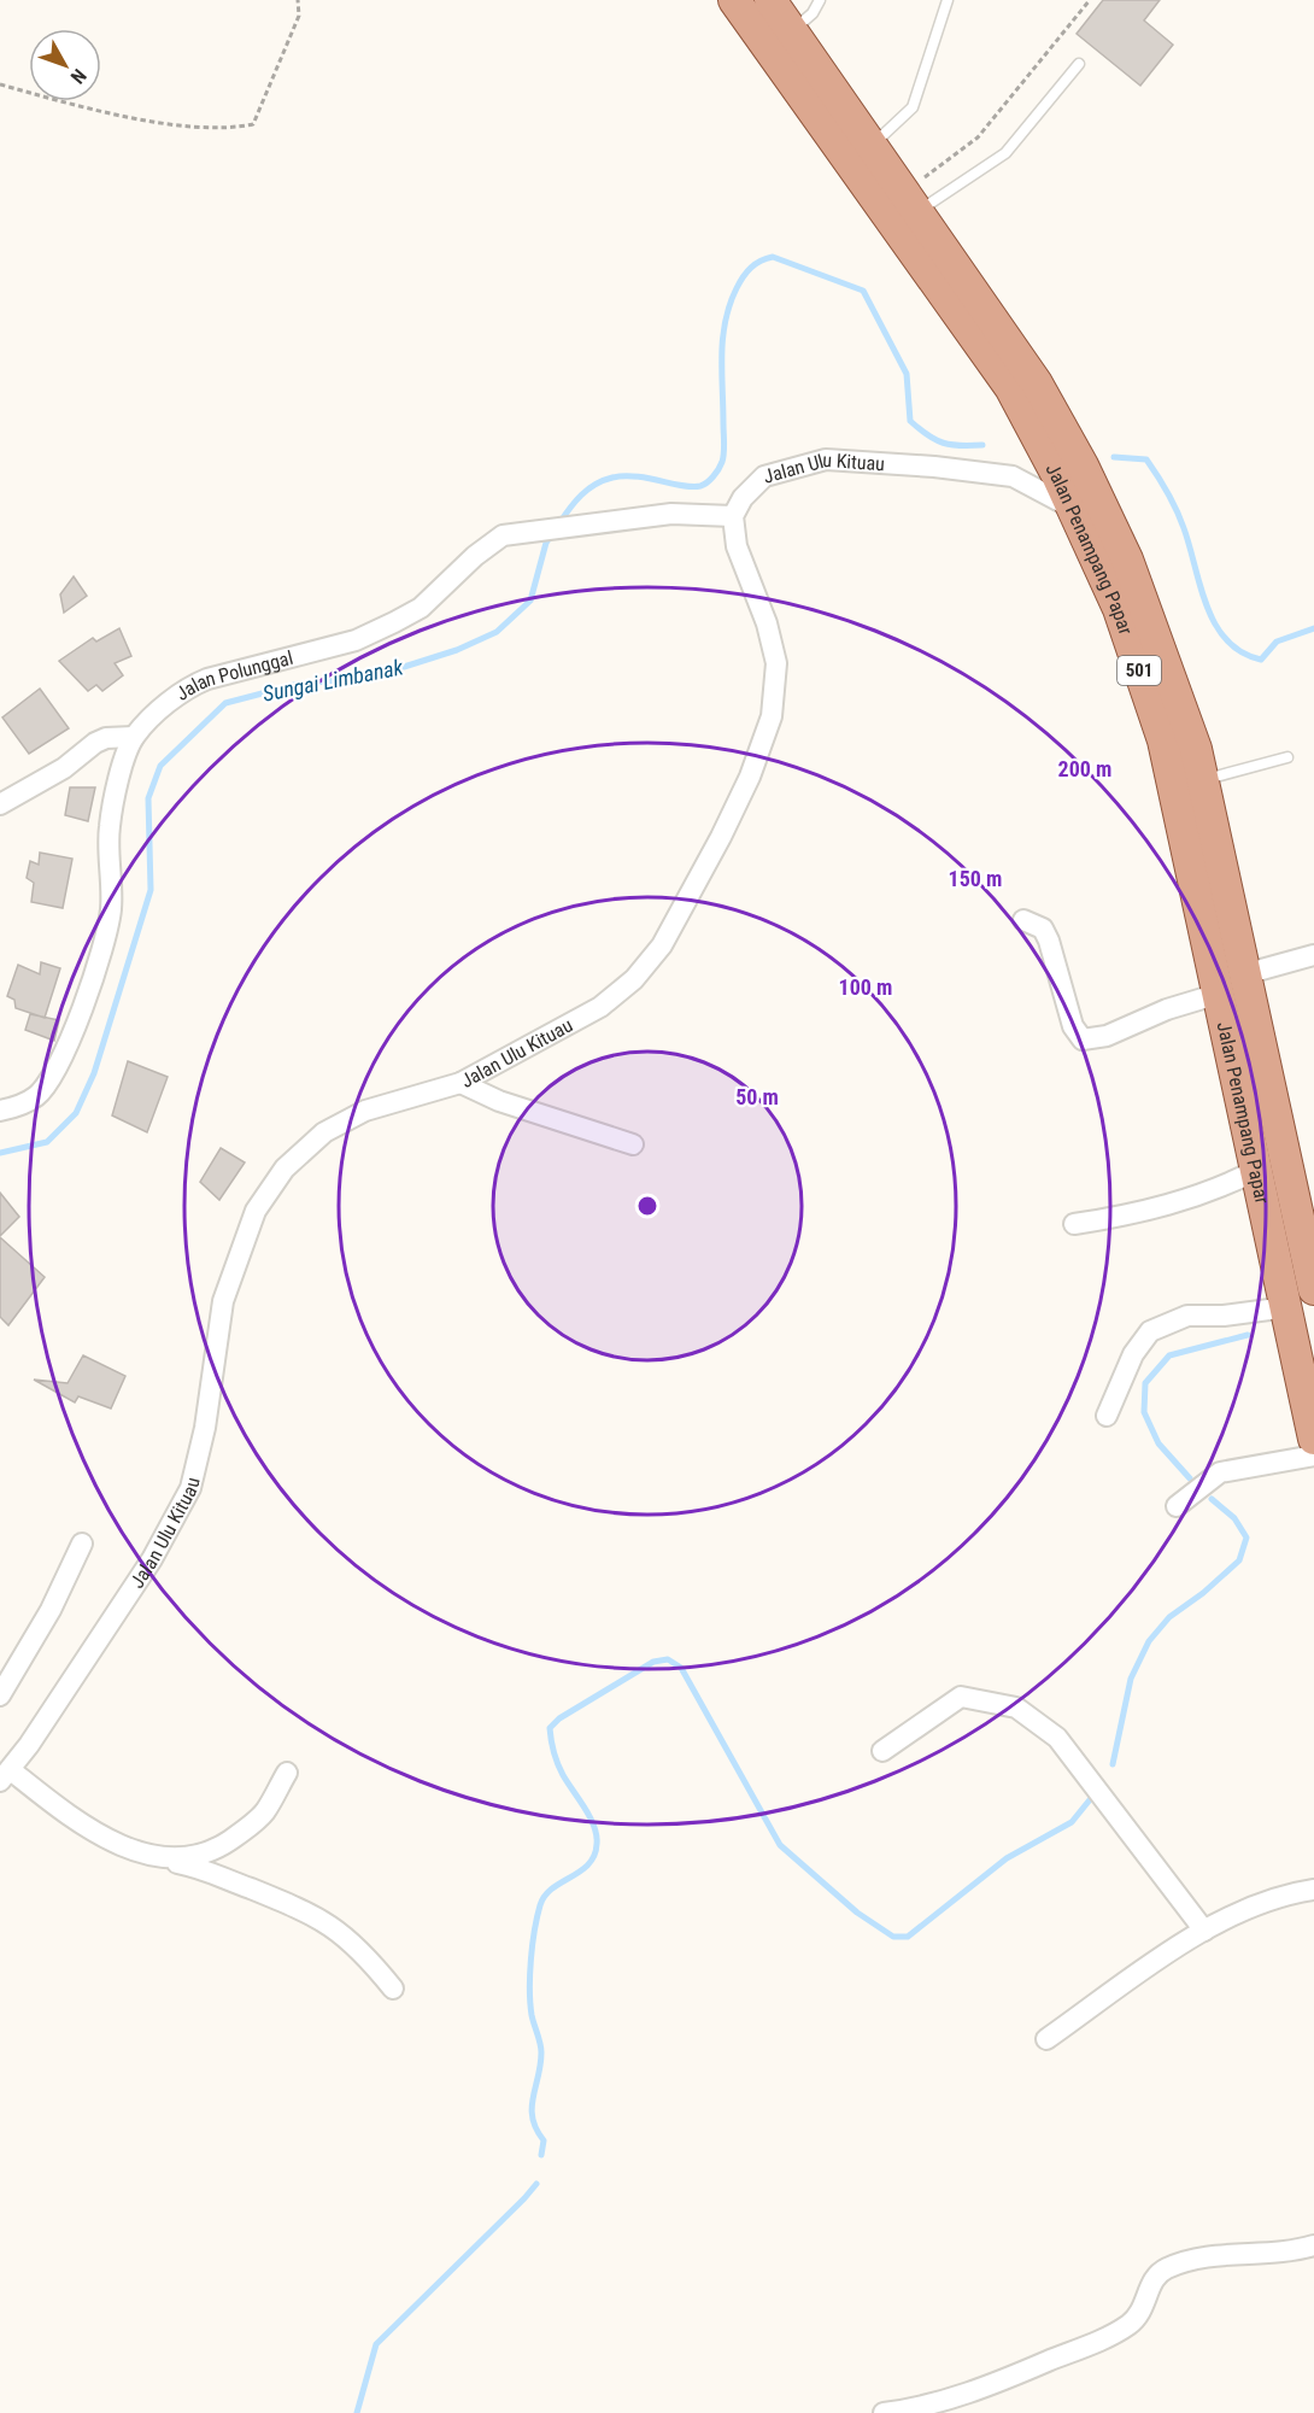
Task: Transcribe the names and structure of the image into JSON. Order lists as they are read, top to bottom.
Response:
{
  "streets": {
    "main road": ["Jalan Penampang Papar", "501"],
    "street": ["Jalan Ulu Kituau", "Jalan Polunggal"]
  },
  "crossings": [
    ["Jalan Ulu Kituau", "Jalan Polunggal"]
  ],
  "water": ["Sungai Limbanak"],
  "north": "bottom right",
  "rings": [
    "200 m",
    "150 m",
    "100 m",
    "50 m"
  ]
}
